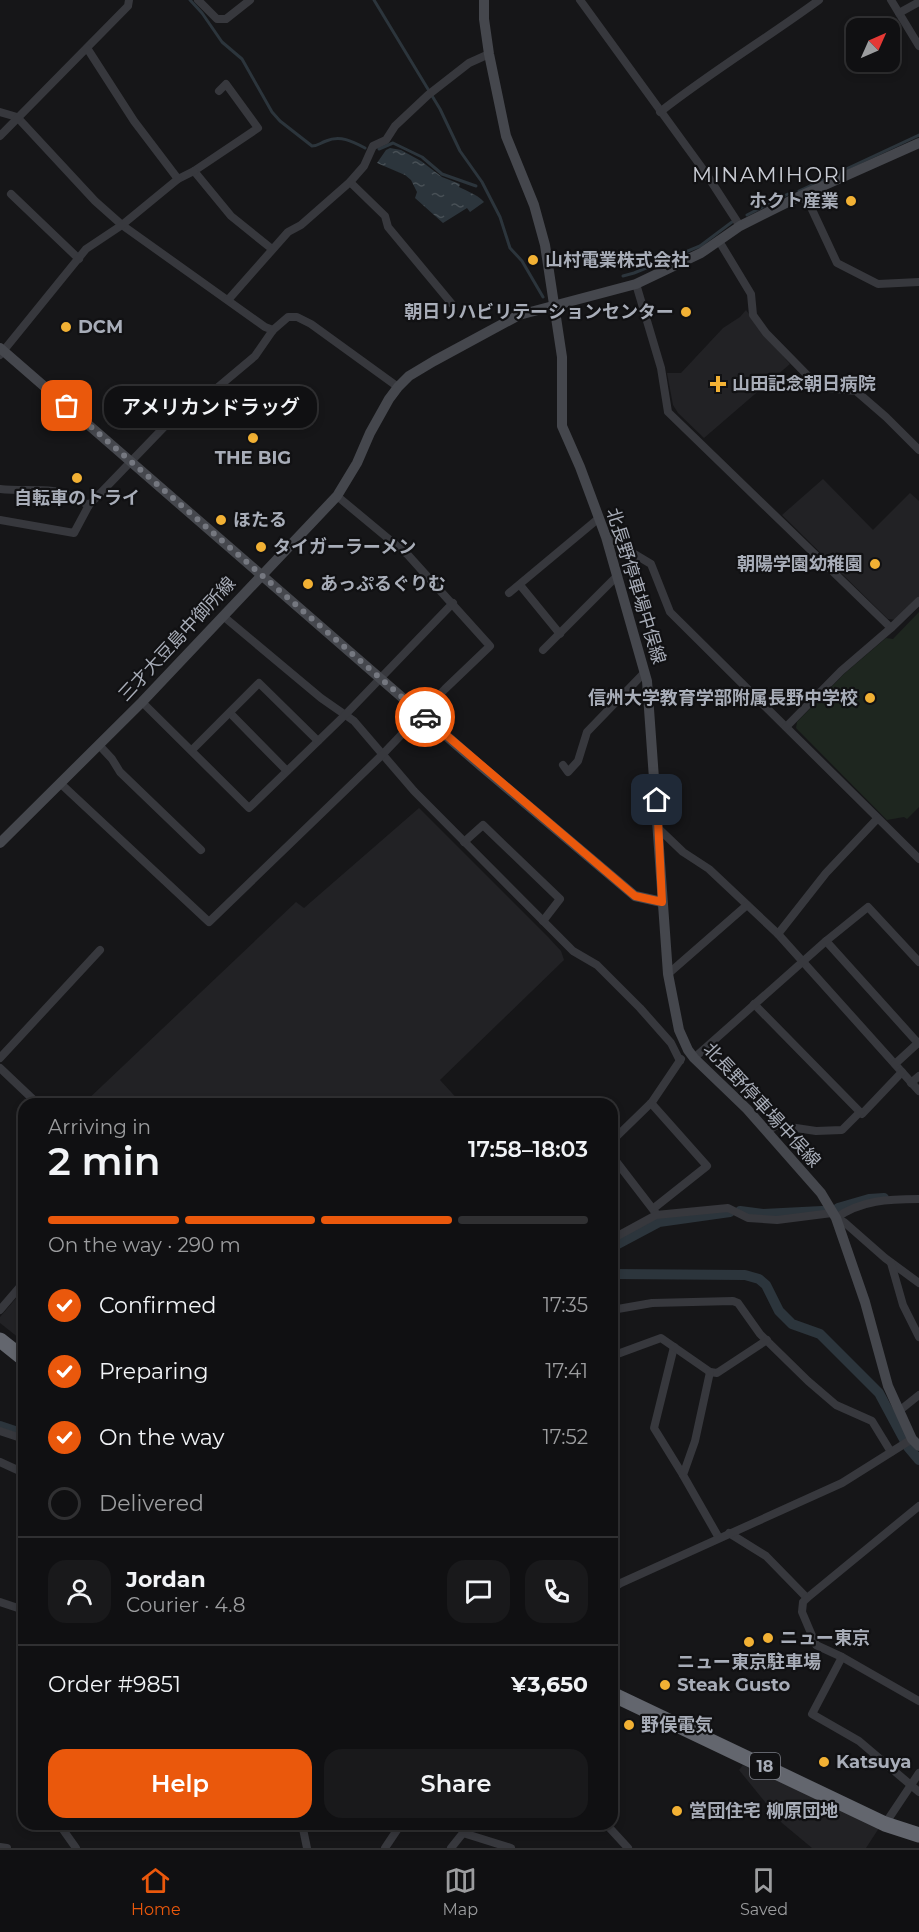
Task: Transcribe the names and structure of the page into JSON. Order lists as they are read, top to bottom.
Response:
{
  "streets": {
    "highway": ["18"],
    "main road": ["北長野停車場中俣線", "三才大豆島中御所線"]
  },
  "crossings": [
    ["北長野停車場中俣線", "三才大豆島中御所線"]
  ],
  "districts": ["MINAMIHORI"],
  "places": {
    "other": [
      "ホクト産業",
      "山村電業株式会社",
      "朝日リハビリテーションセンター",
      "DCM",
      "アメリカンドラッグ",
      "THE BIG",
      "自転車のトライ",
      "ほたる",
      "タイガーラーメン",
      "朝陽学園幼稚園",
      "あっぷるぐりむ",
      "信州大学教育学部附属長野中学校",
      "ニュー東京",
      "ニュー東京駐車場",
      "Steak Gusto",
      "野俣電気",
      "Katsuya",
      "営団住宅 柳原団地"
    ],
    "health": ["山田記念朝日病院"]
  },
  "north": "top right",
  "page": {
    "bubble": "アメリカンドラッグ",
    "heading": ["2 min", "Arriving in", "17:58–18:03"],
    "panel": [
      "Jordan",
      "Courier · 4.8",
      "Order #9851",
      "¥3,650"
    ],
    "bar": "On the way · 290 m",
    "list": [
      ["Confirmed", "17:35"],
      ["Preparing", "17:41"],
      ["On the way", "17:52"],
      "Delivered"
    ],
    "buttons": ["Help", "Share"],
    "tabs": ["Home", "Map", "Saved"]
  }
}
